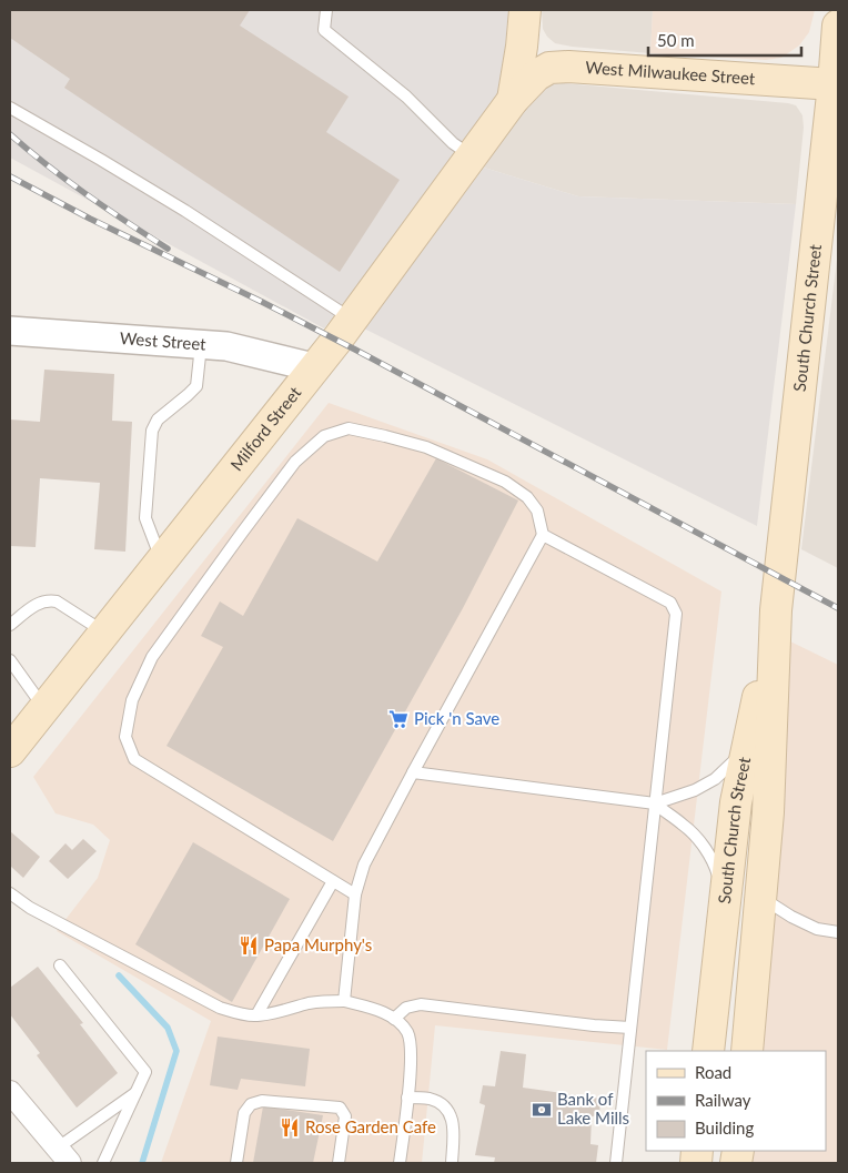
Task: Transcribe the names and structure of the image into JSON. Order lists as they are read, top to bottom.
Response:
{
  "streets": {
    "main road": ["West Milwaukee Street", "South Church Street", "Milford Street"],
    "street": ["West Street"]
  },
  "crossings": [
    ["West Milwaukee Street", "South Church Street"],
    ["West Milwaukee Street", "Milford Street"],
    ["West Street", "Milford Street"]
  ],
  "places": {
    "supermarket": ["Pick 'n Save"],
    "restaurant": ["Papa Murphy's", "Rose Garden Cafe"],
    "bank": ["Bank of Lake Mills"]
  },
  "legend": ["Road", "Railway", "Building"],
  "scale_bar": "50 m"
}
